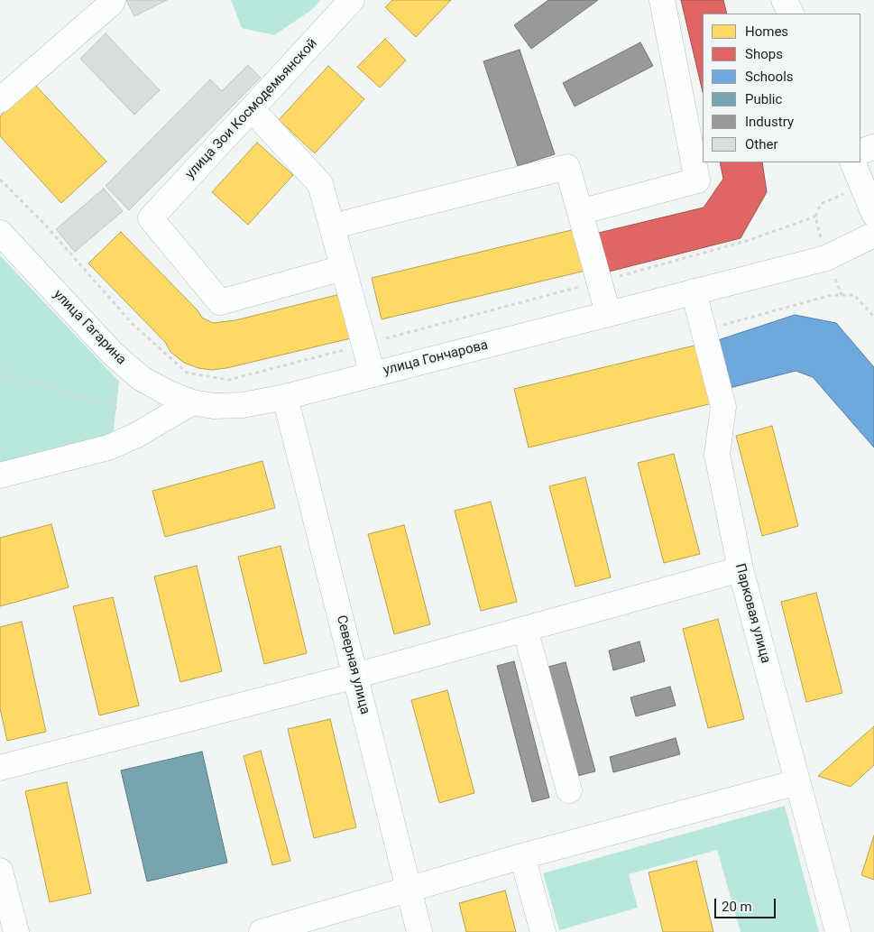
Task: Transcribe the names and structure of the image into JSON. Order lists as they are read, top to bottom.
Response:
{
  "streets": {
    "street": [
      "улица Зои Космодемьянской",
      "улица Гагарина",
      "улица Гончарова",
      "Парковая улица",
      "Северная улица"
    ]
  },
  "crossings": [
    ["улица Гагарина", "улица Гончарова"],
    ["улица Гончарова", "Парковая улица"],
    ["улица Гончарова", "Северная улица"]
  ],
  "legend": [
    "Homes",
    "Shops",
    "Schools",
    "Public",
    "Industry",
    "Other"
  ],
  "scale_bar": "20 m"
}
